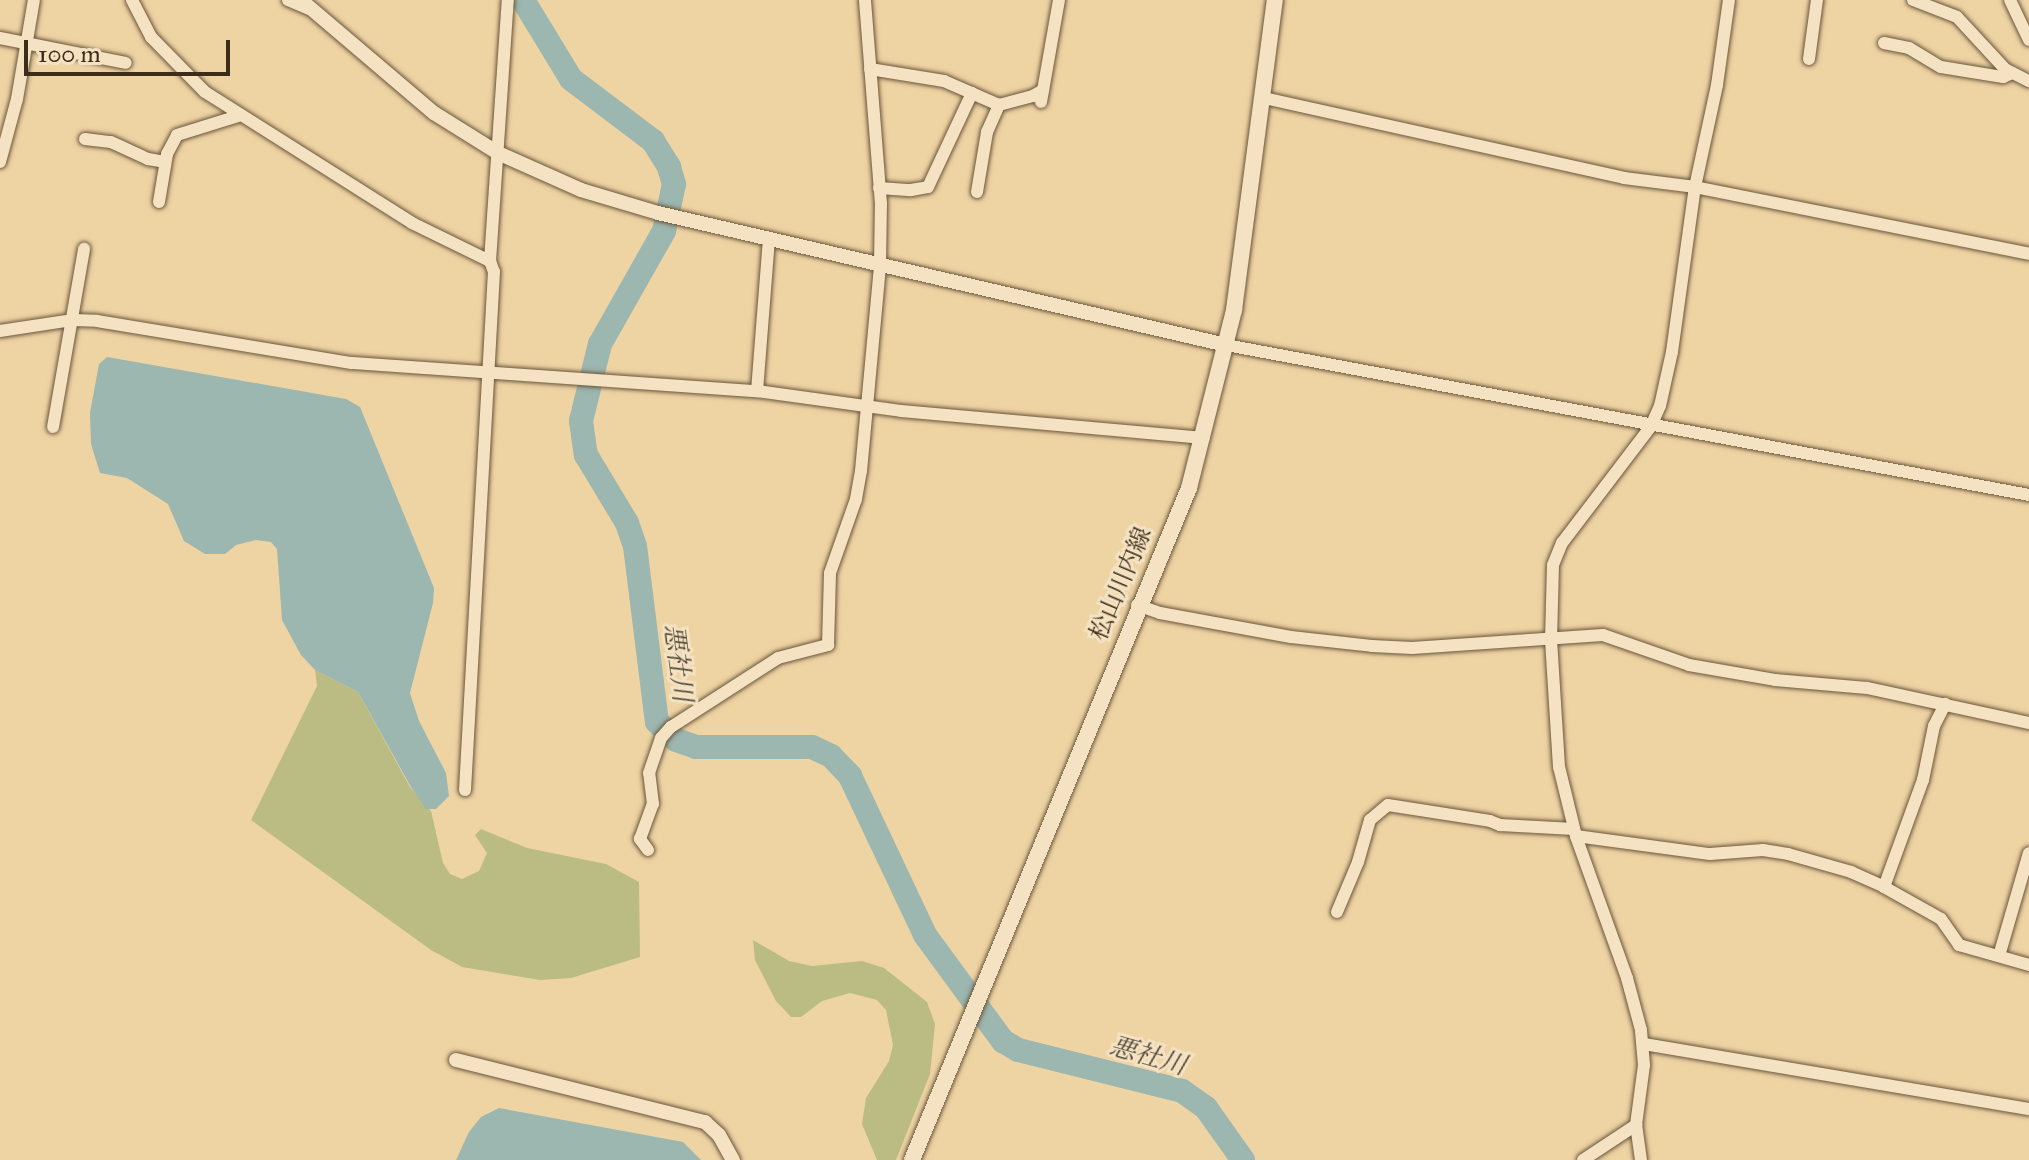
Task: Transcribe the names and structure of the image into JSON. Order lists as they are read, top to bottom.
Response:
{
  "streets": {
    "main road": ["松山川内線"]
  },
  "water": ["悪社川"],
  "scale_bar": "100 m"
}
